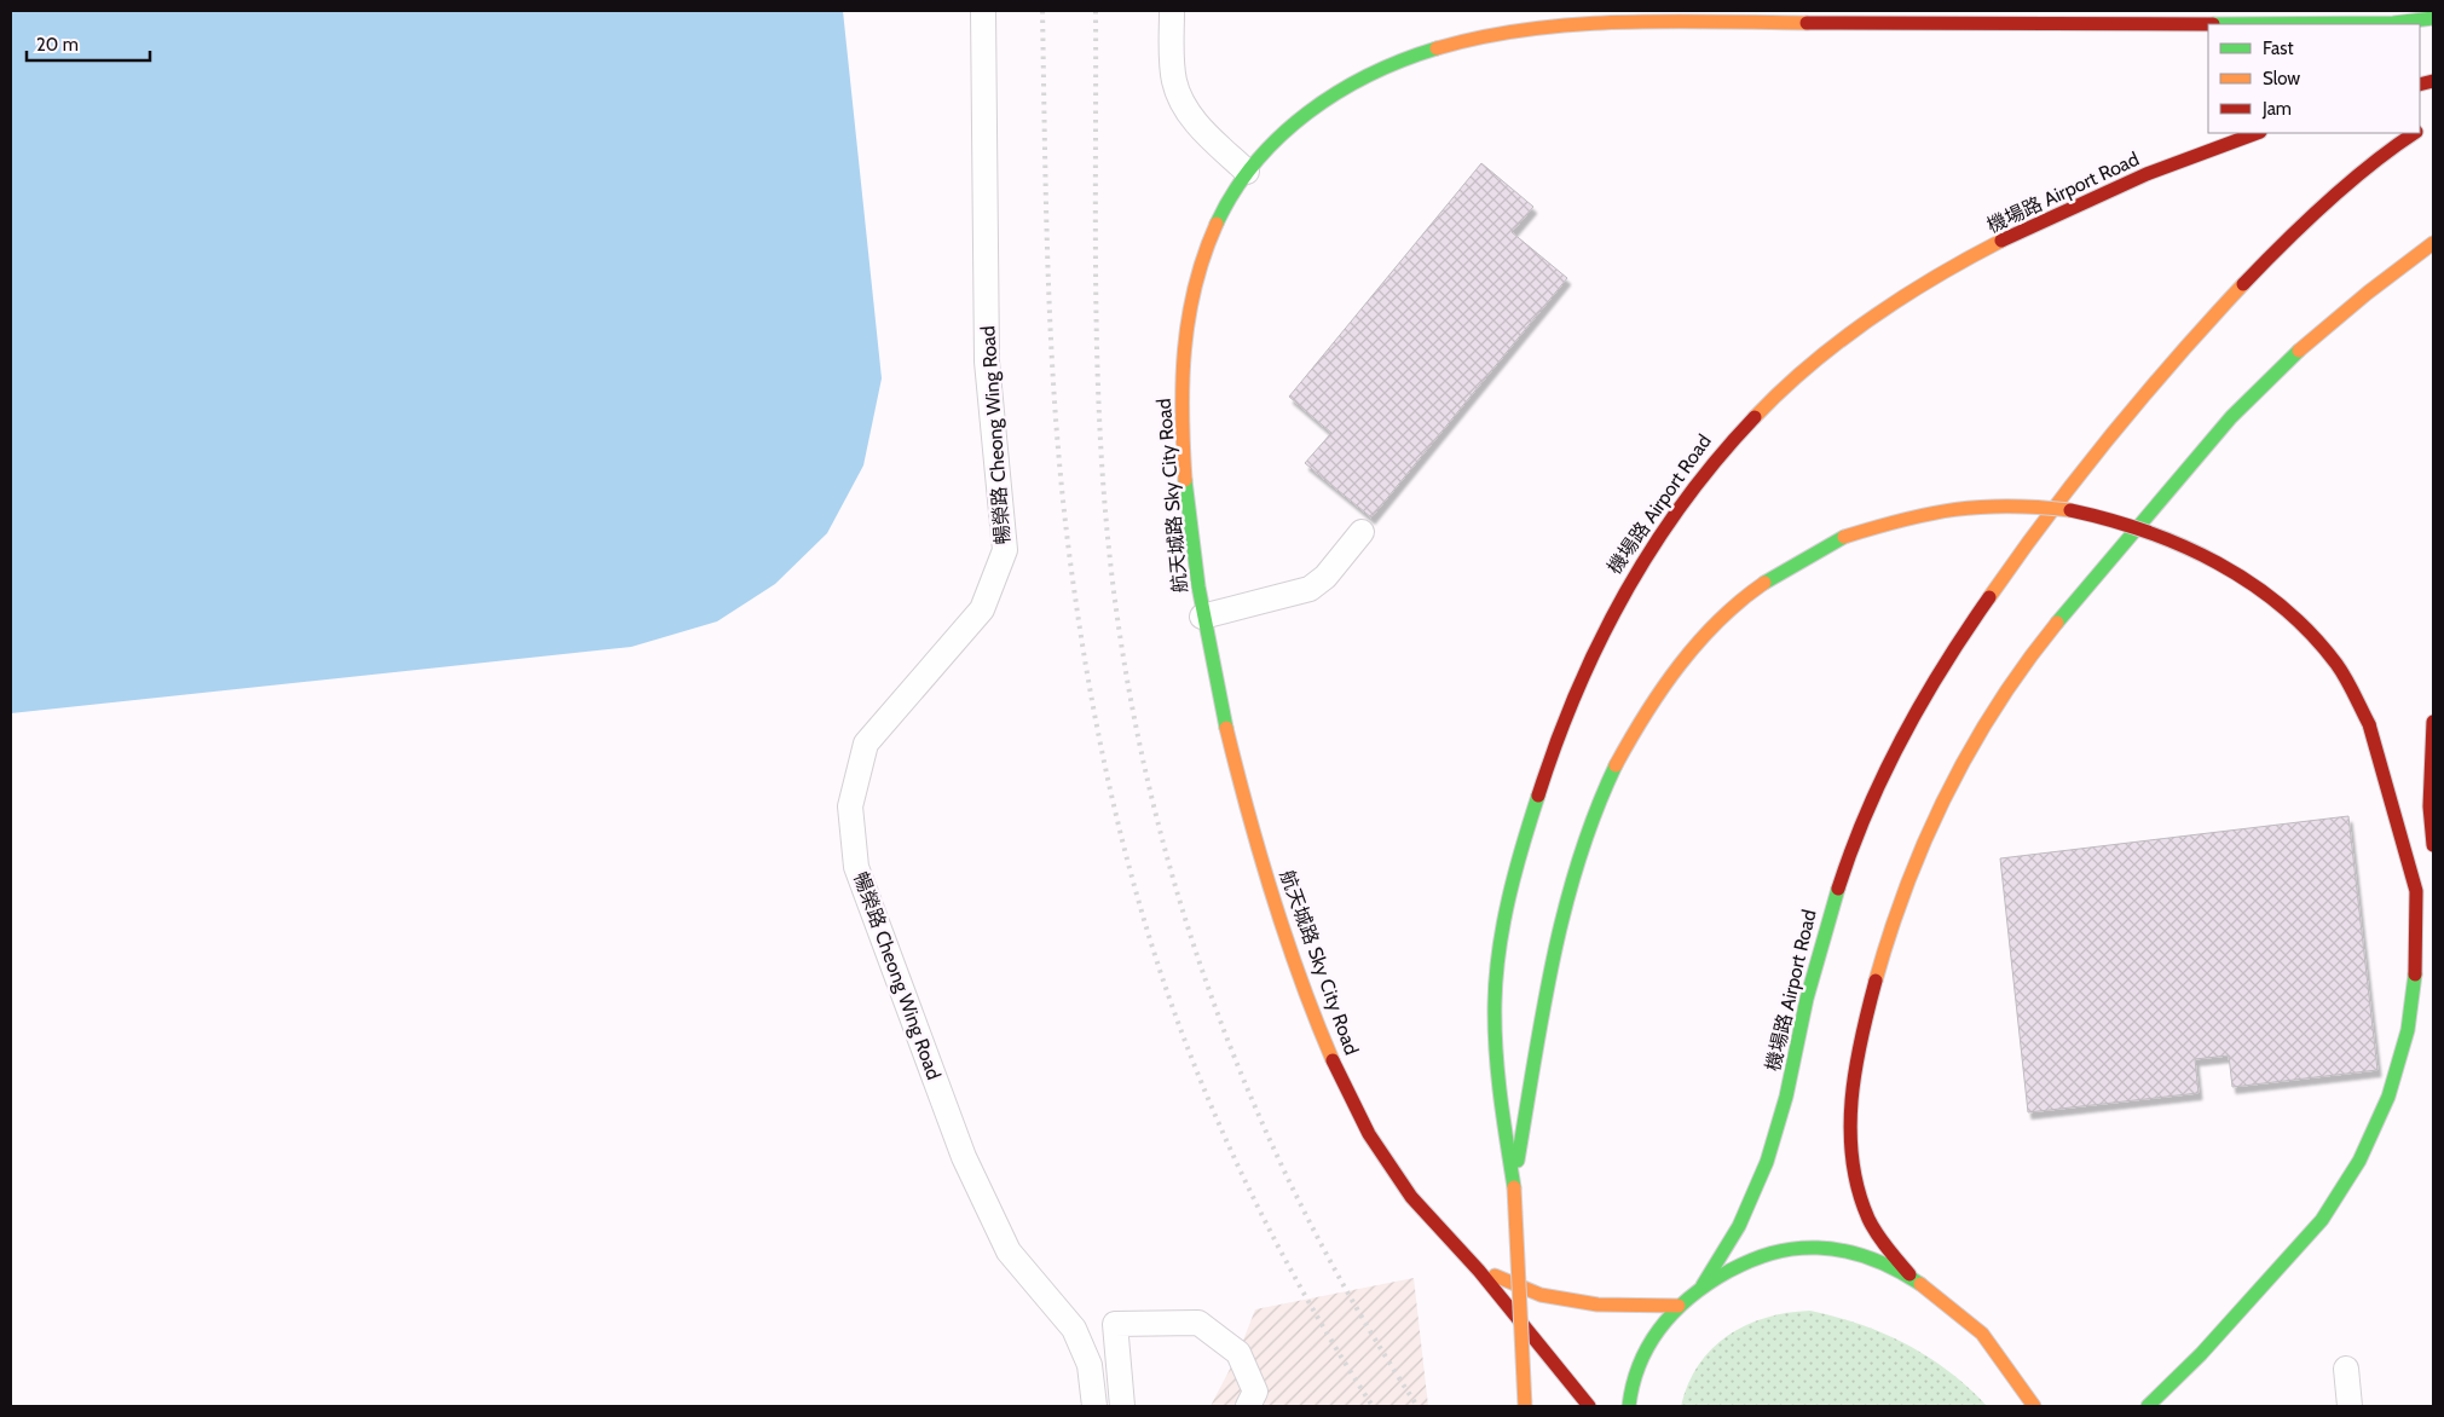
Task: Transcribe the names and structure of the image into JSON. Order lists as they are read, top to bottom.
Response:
{
  "streets": {
    "street": ["機場路 Airport Road", "航天城路 Sky City Road"],
    "lane": ["暢榮路 Cheong Wing Road"]
  },
  "legend": ["Fast", "Slow", "Jam"],
  "scale_bar": "20 m"
}
